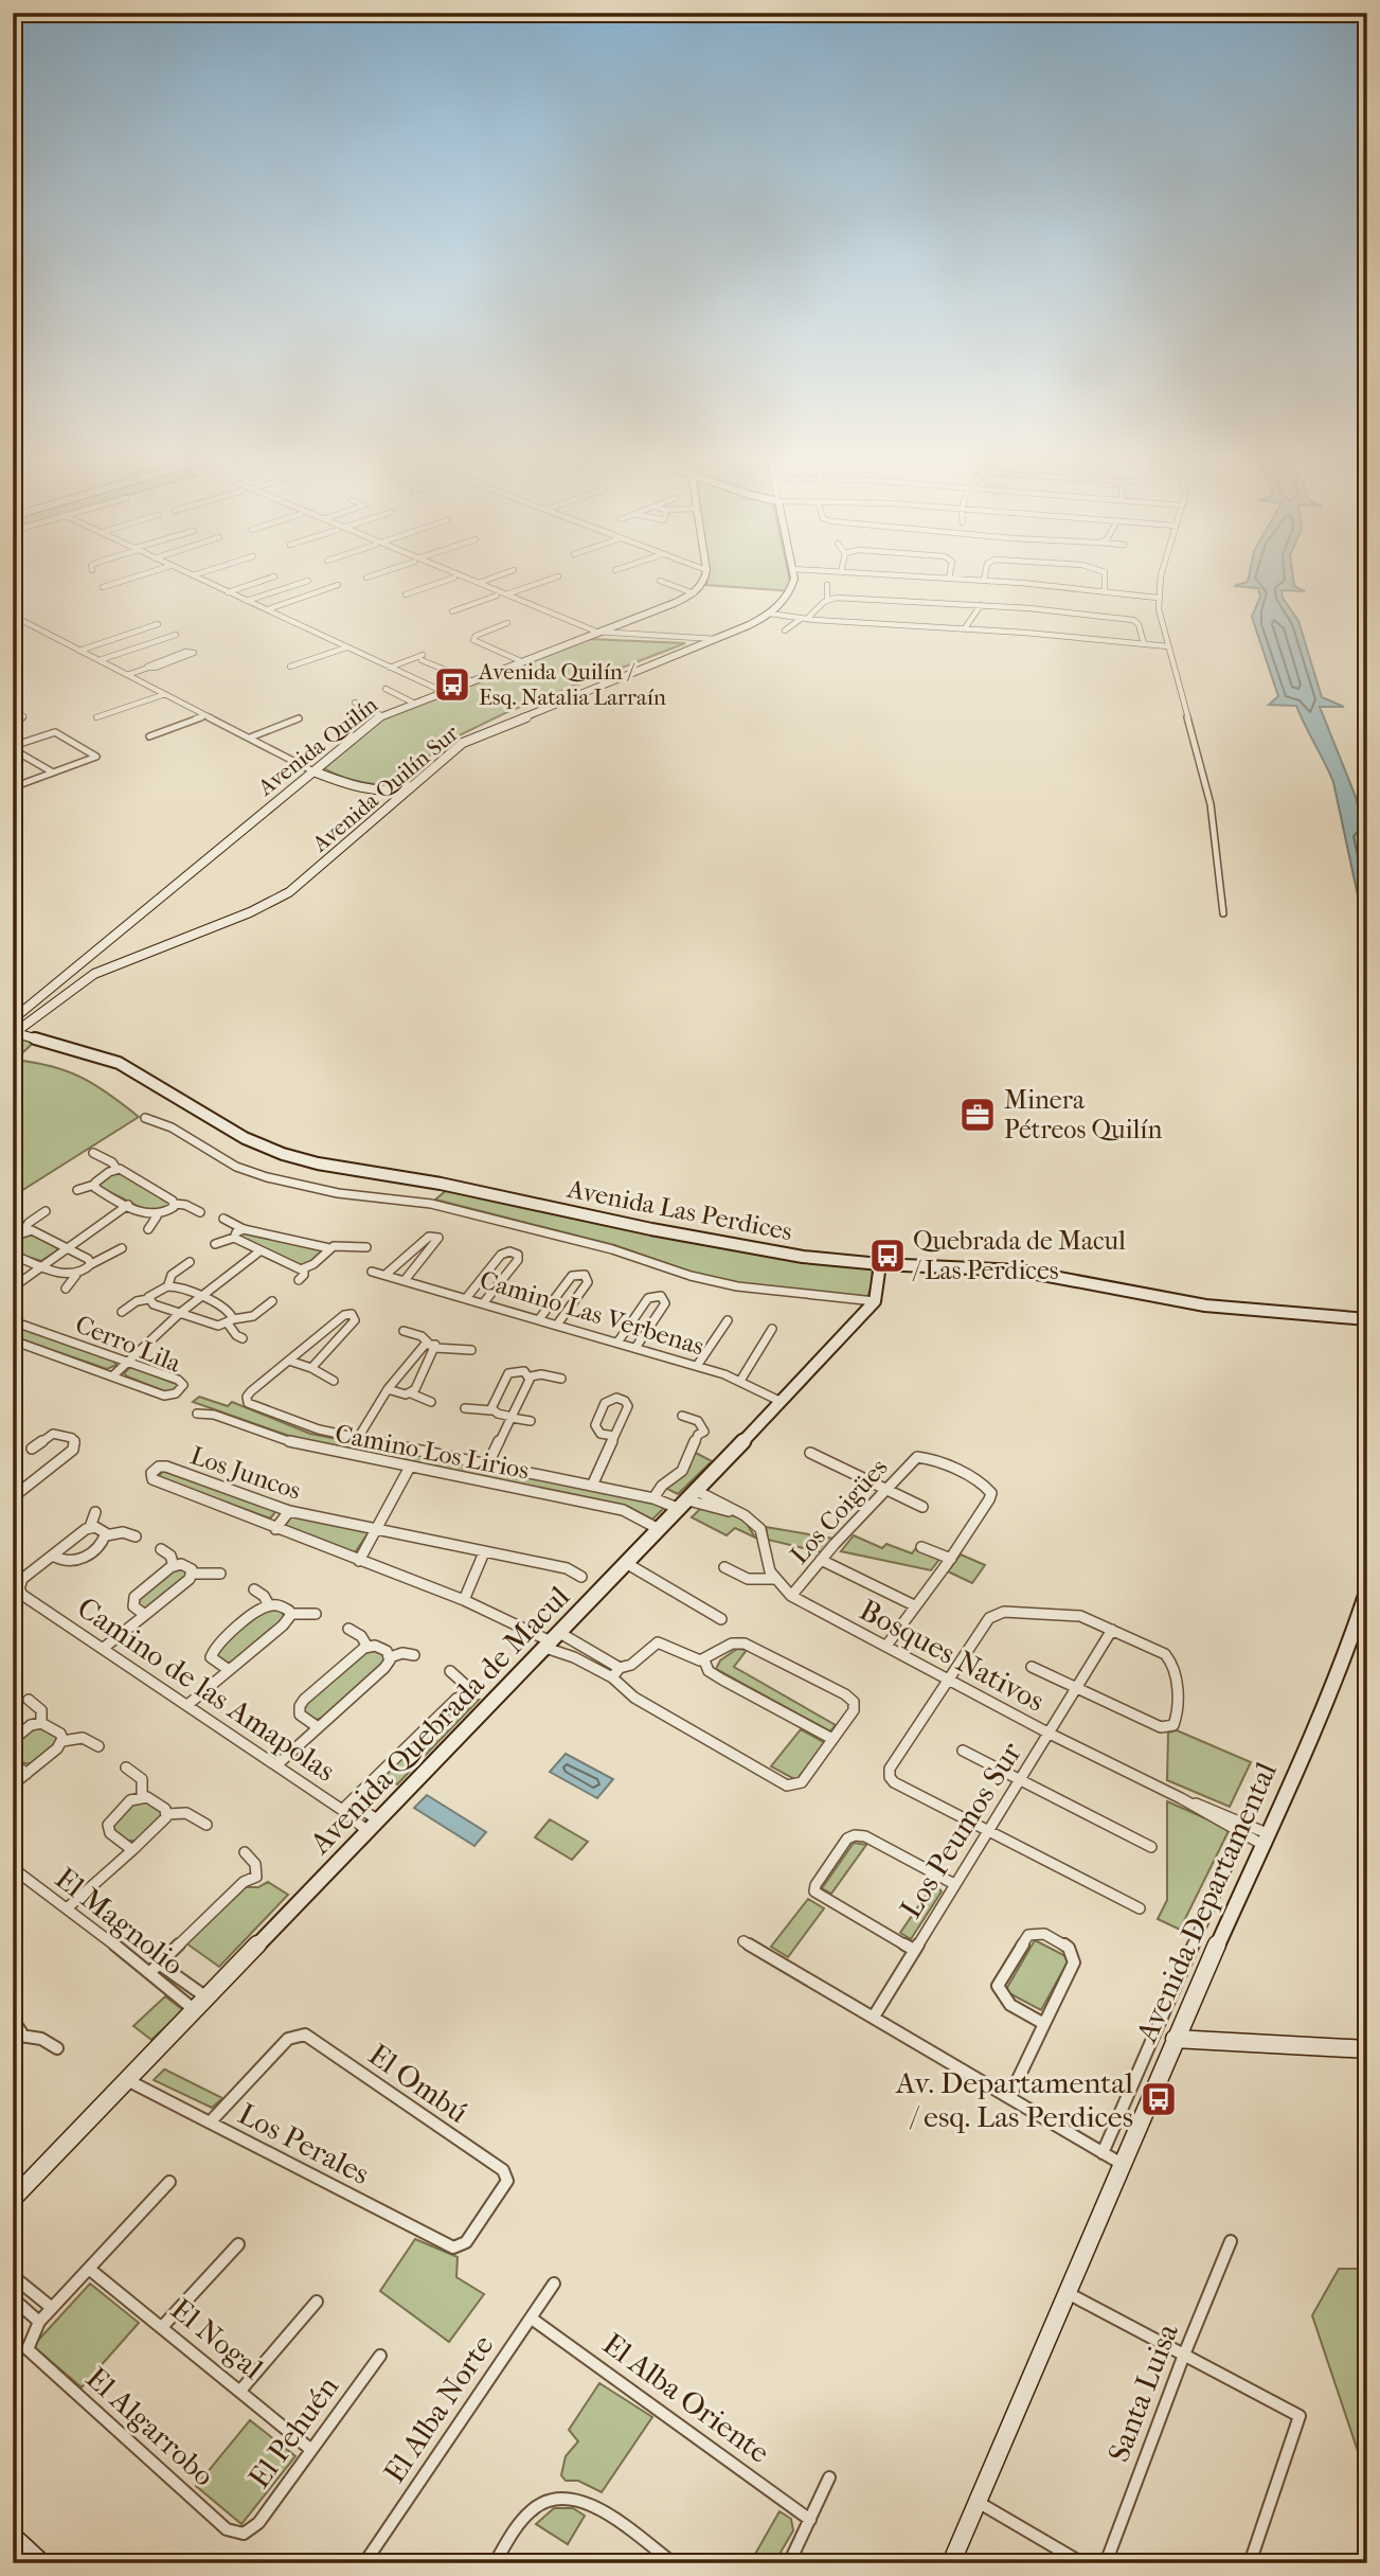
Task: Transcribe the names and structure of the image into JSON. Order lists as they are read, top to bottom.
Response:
{
  "streets": {
    "street": [
      "Avenida Quilín",
      "Avenida Quilín Sur",
      "Avenida Las Perdices",
      "Camino Las Verbenas",
      "Cerro Lila",
      "Camino Los Lirios",
      "Los Juncos",
      "Los Coigües",
      "Bosques Nativos",
      "Camino de las Amapolas",
      "Avenida Quebrada de Macul",
      "Los Peumos Sur",
      "Avenida Departamental",
      "El Magnolio",
      "El Ombú",
      "Los Perales",
      "El Nogal",
      "Santa Luisa",
      "El Alba Oriente",
      "El Alba Norte",
      "El Algarrobo",
      "El Pehuén"
    ]
  },
  "crossings": [
    ["Avenida Quilín Sur", "Avenida Las Perdices"],
    ["Avenida Las Perdices", "Avenida Quebrada de Macul"],
    ["Camino Las Verbenas", "Avenida Quebrada de Macul"],
    ["Camino Los Lirios", "Avenida Quebrada de Macul"],
    ["Los Juncos", "Avenida Quebrada de Macul"],
    ["Los Coigües", "Bosques Nativos"],
    ["Bosques Nativos", "Los Peumos Sur"],
    ["Bosques Nativos", "Avenida Departamental"],
    ["Camino de las Amapolas", "Avenida Quebrada de Macul"],
    ["Avenida Quebrada de Macul", "El Magnolio"],
    ["Avenida Quebrada de Macul", "Los Perales"],
    ["El Ombú", "Los Perales"],
    ["El Nogal", "El Pehuén"],
    ["El Alba Oriente", "El Alba Norte"],
    ["El Algarrobo", "El Pehuén"]
  ],
  "places": {
    "bus stop": ["Avenida Quilín / Esq. Natalia Larraín", "Quebrada de Macul / Las Perdices", "Av. Departamental / esq. Las Perdices"],
    "office": ["Minera Pétreos Quilín"]
  }
}
